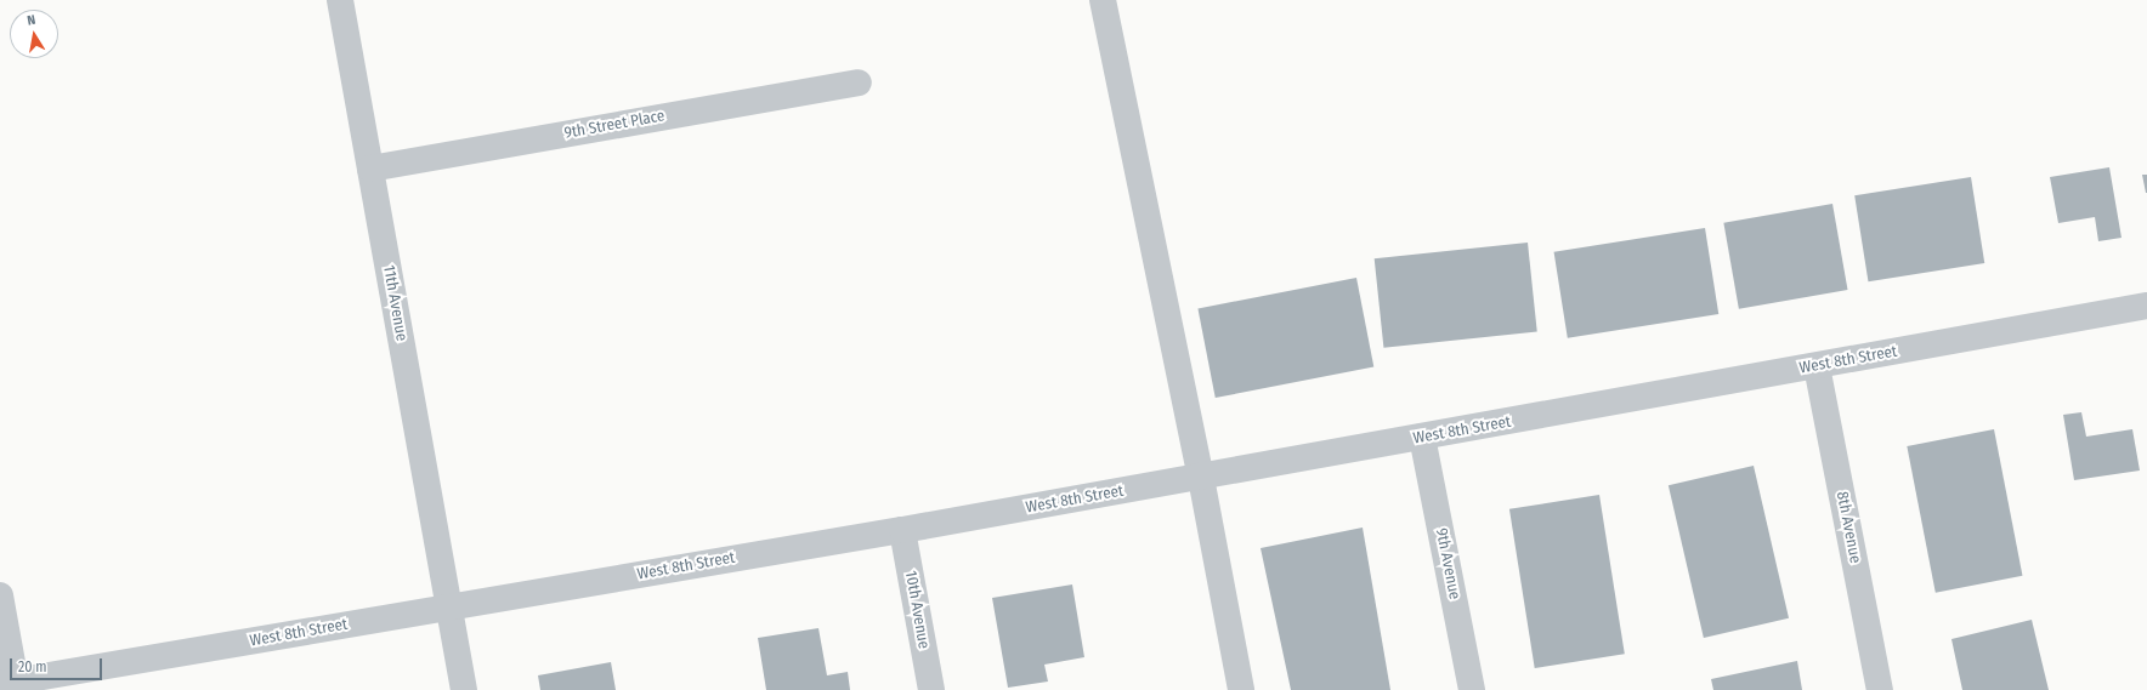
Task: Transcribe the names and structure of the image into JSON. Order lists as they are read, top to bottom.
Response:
{
  "streets": {
    "street": [
      "9th Street Place",
      "11th Avenue",
      "West 8th Street",
      "8th Avenue",
      "9th Avenue",
      "10th Avenue"
    ]
  },
  "crossings": [
    ["9th Street Place", "11th Avenue"],
    ["11th Avenue", "West 8th Street"],
    ["West 8th Street", "8th Avenue"],
    ["West 8th Street", "9th Avenue"],
    ["West 8th Street", "10th Avenue"]
  ],
  "scale_bar": "20 m",
  "north": "top"
}
